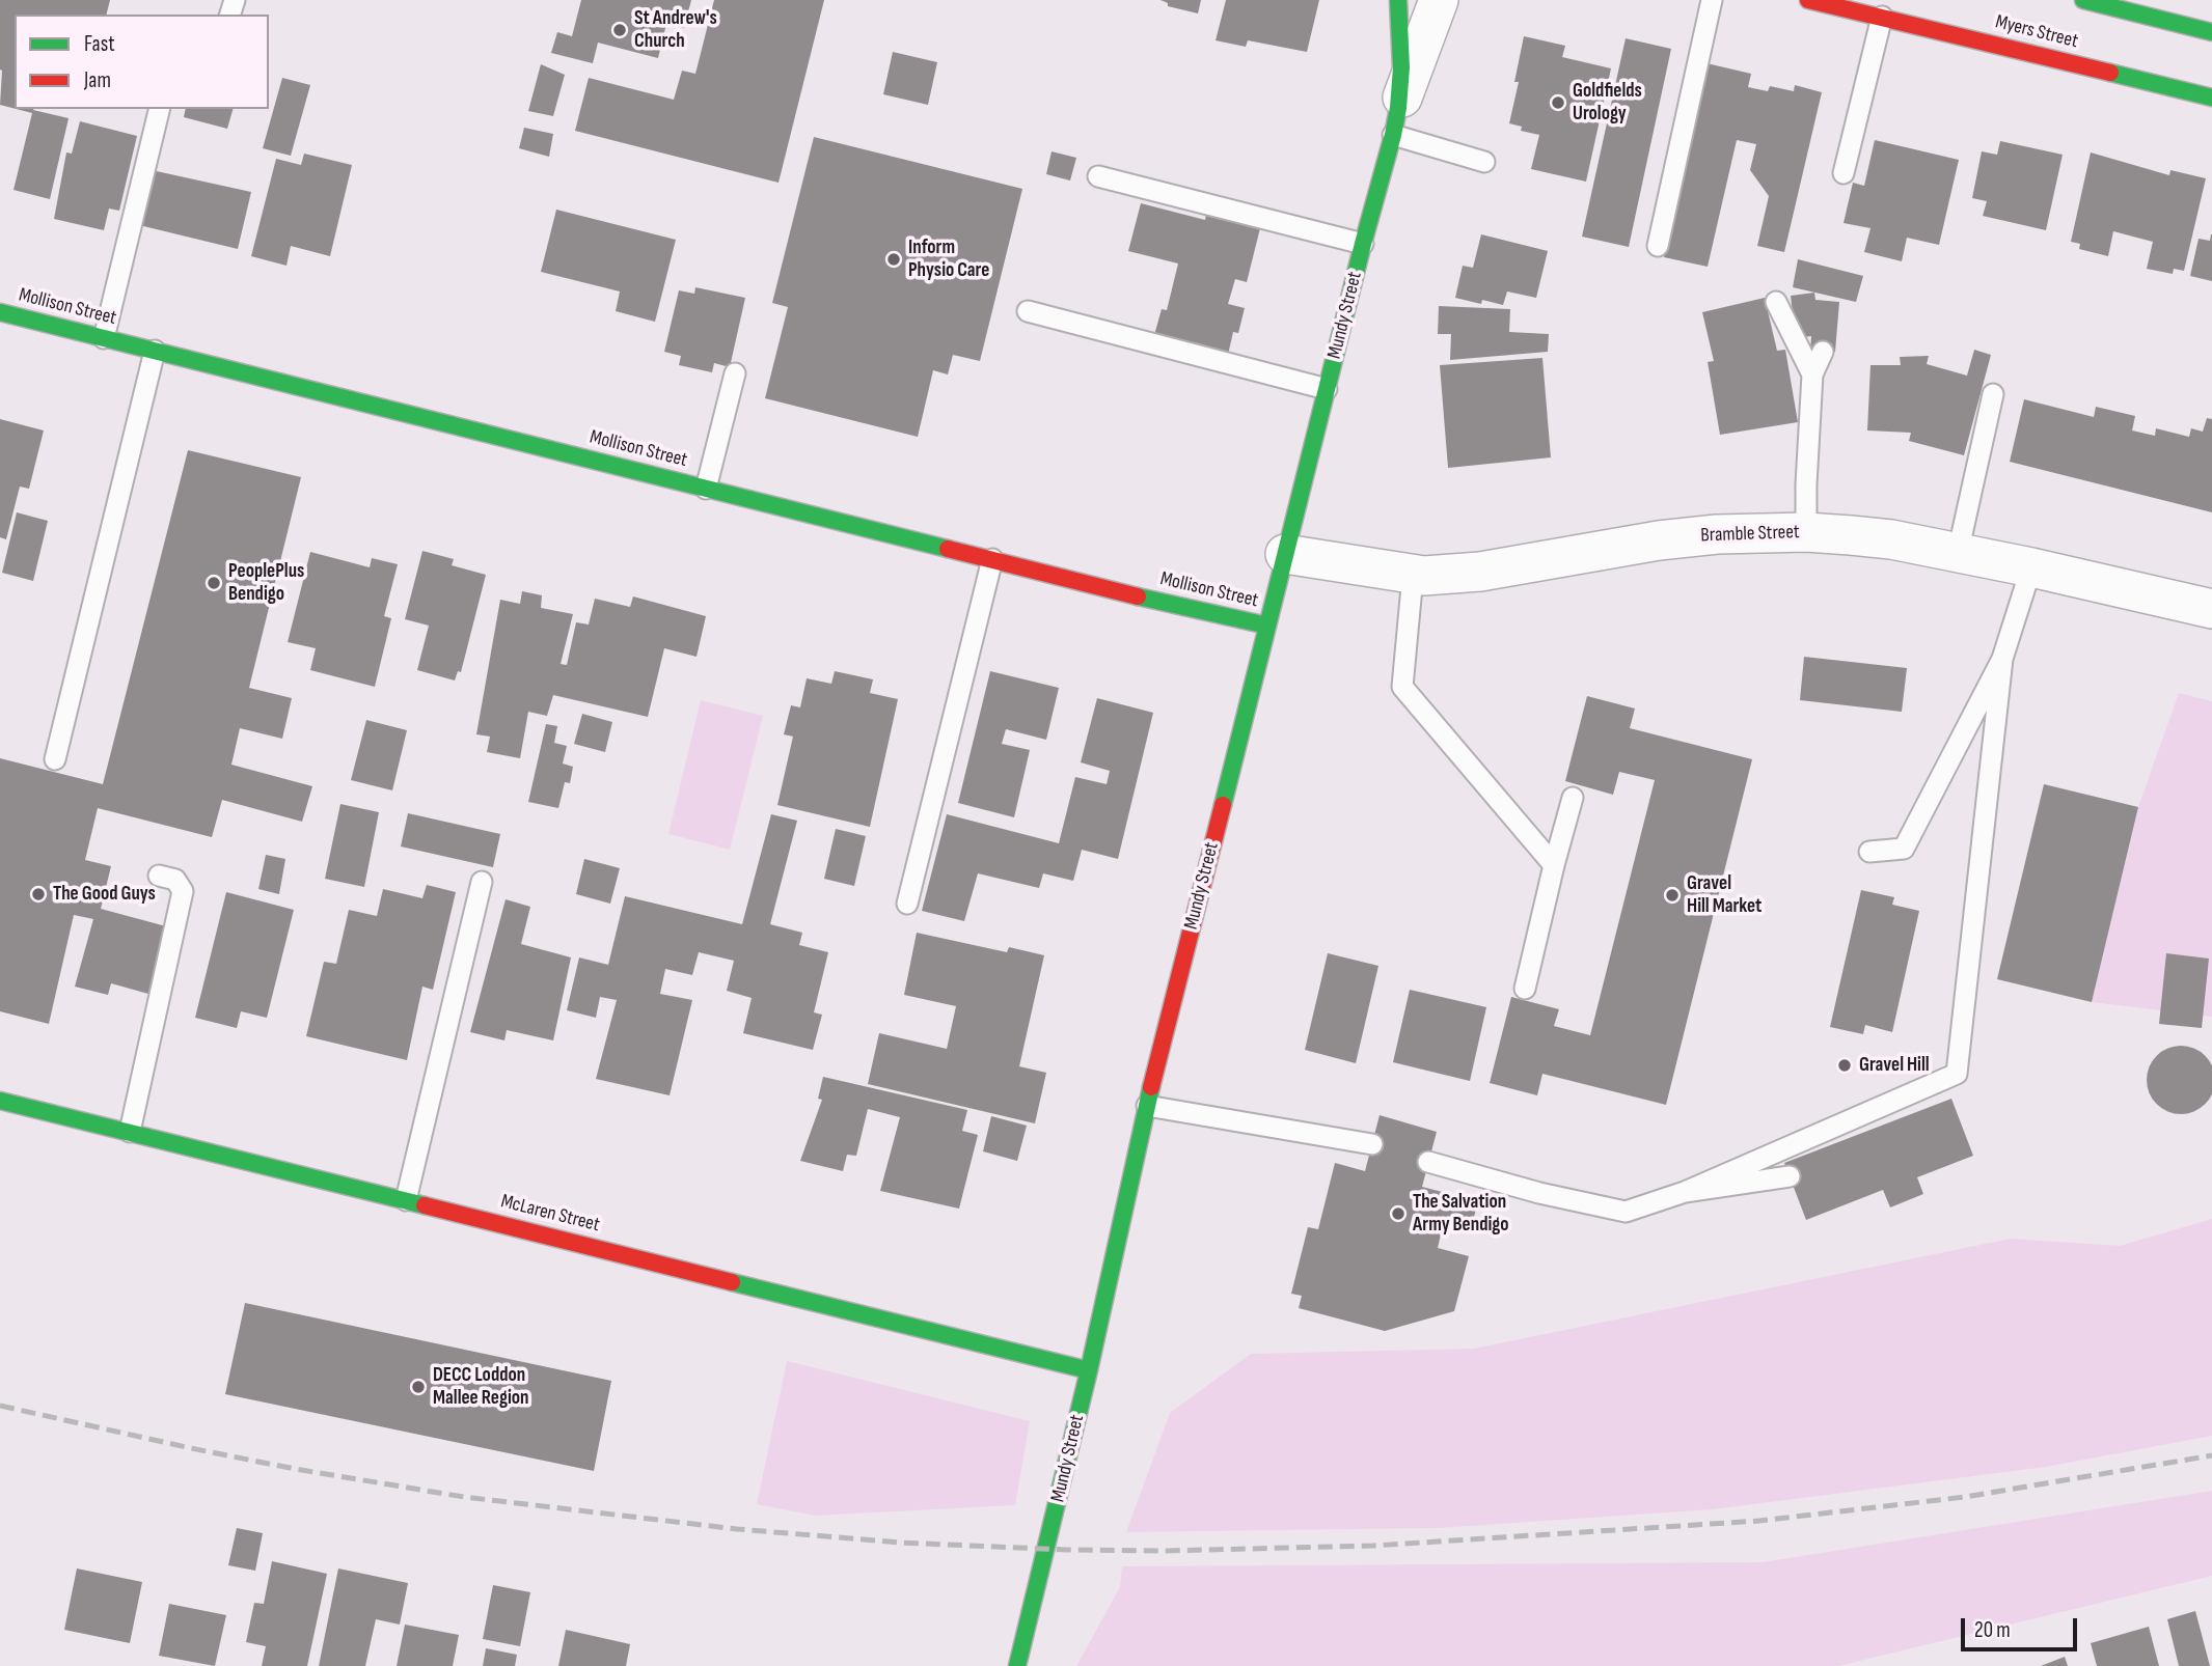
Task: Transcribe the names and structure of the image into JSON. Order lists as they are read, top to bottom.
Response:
{
  "streets": {
    "street": [
      "Myers Street",
      "Mollison Street",
      "Mundy Street",
      "Bramble Street",
      "McLaren Street"
    ]
  },
  "crossings": [
    ["Mollison Street", "Mundy Street"],
    ["Mundy Street", "Bramble Street"],
    ["Mundy Street", "McLaren Street"]
  ],
  "places": [
    "St Andrew's Church",
    "Goldfields Urology",
    "Inform Physio Care",
    "PeoplePlus Bendigo",
    "The Good Guys",
    "Gravel Hill Market",
    "Gravel Hill",
    "The Salvation Army Bendigo",
    "DECC Loddon Mallee Region"
  ],
  "legend": ["Fast", "Jam"],
  "scale_bar": "20 m"
}
